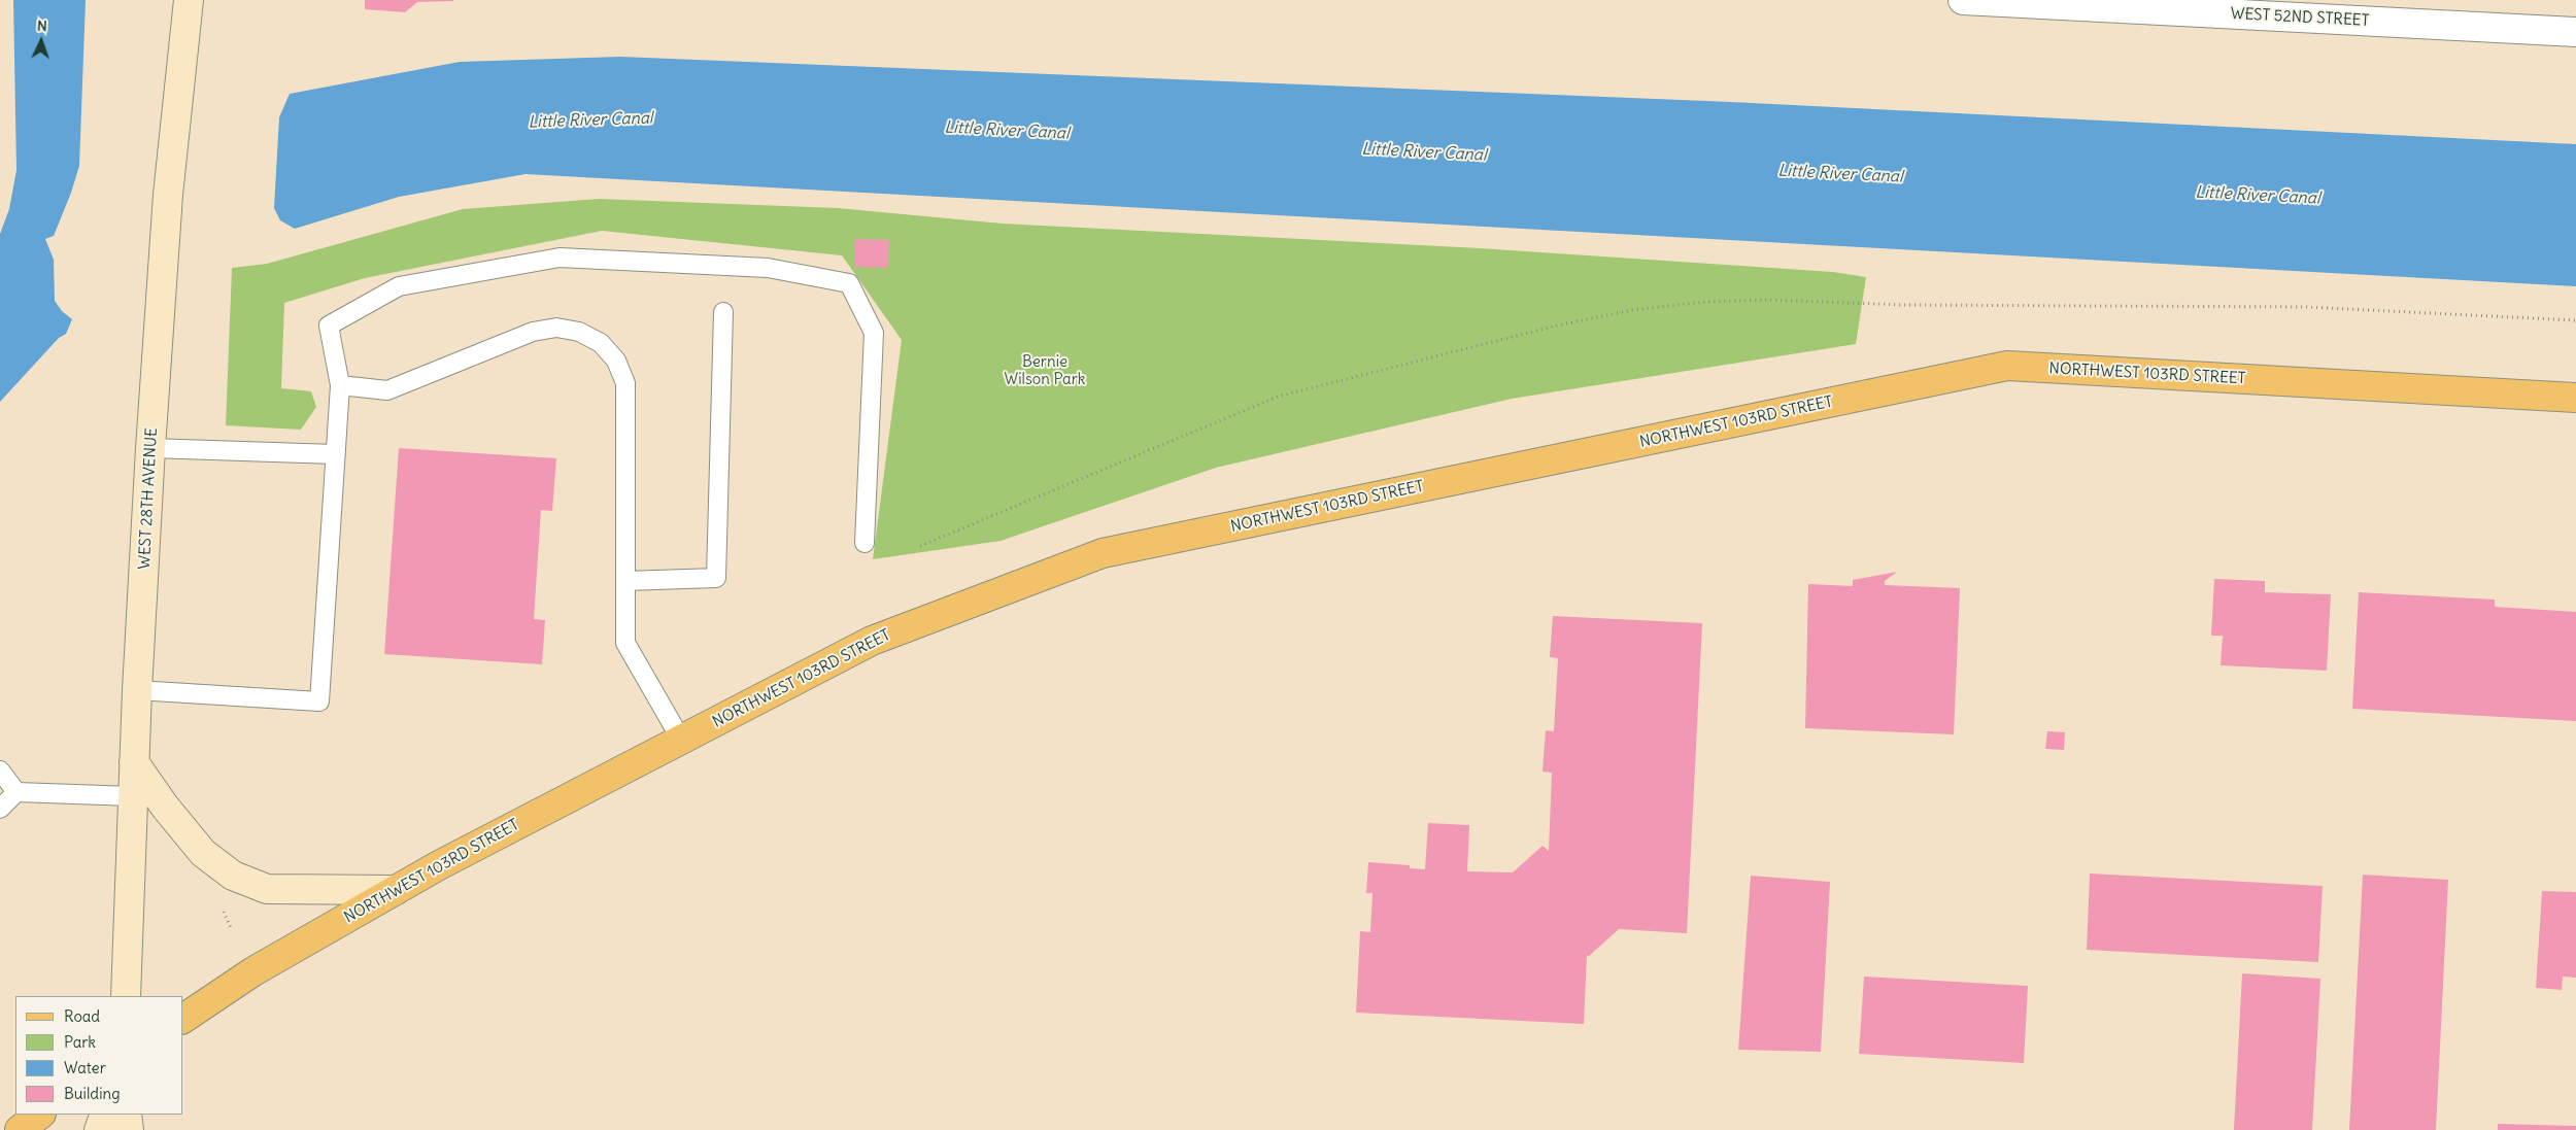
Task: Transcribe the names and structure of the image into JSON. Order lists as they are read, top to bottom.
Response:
{
  "streets": {
    "main road": ["NORTHWEST 103RD STREET", "WEST 28TH AVENUE"],
    "street": ["WEST 52ND STREET"]
  },
  "water": ["Little River Canal"],
  "parks": ["Bernie Wilson Park"],
  "legend": [
    "Road",
    "Park",
    "Water",
    "Building"
  ],
  "north": "top"
}
